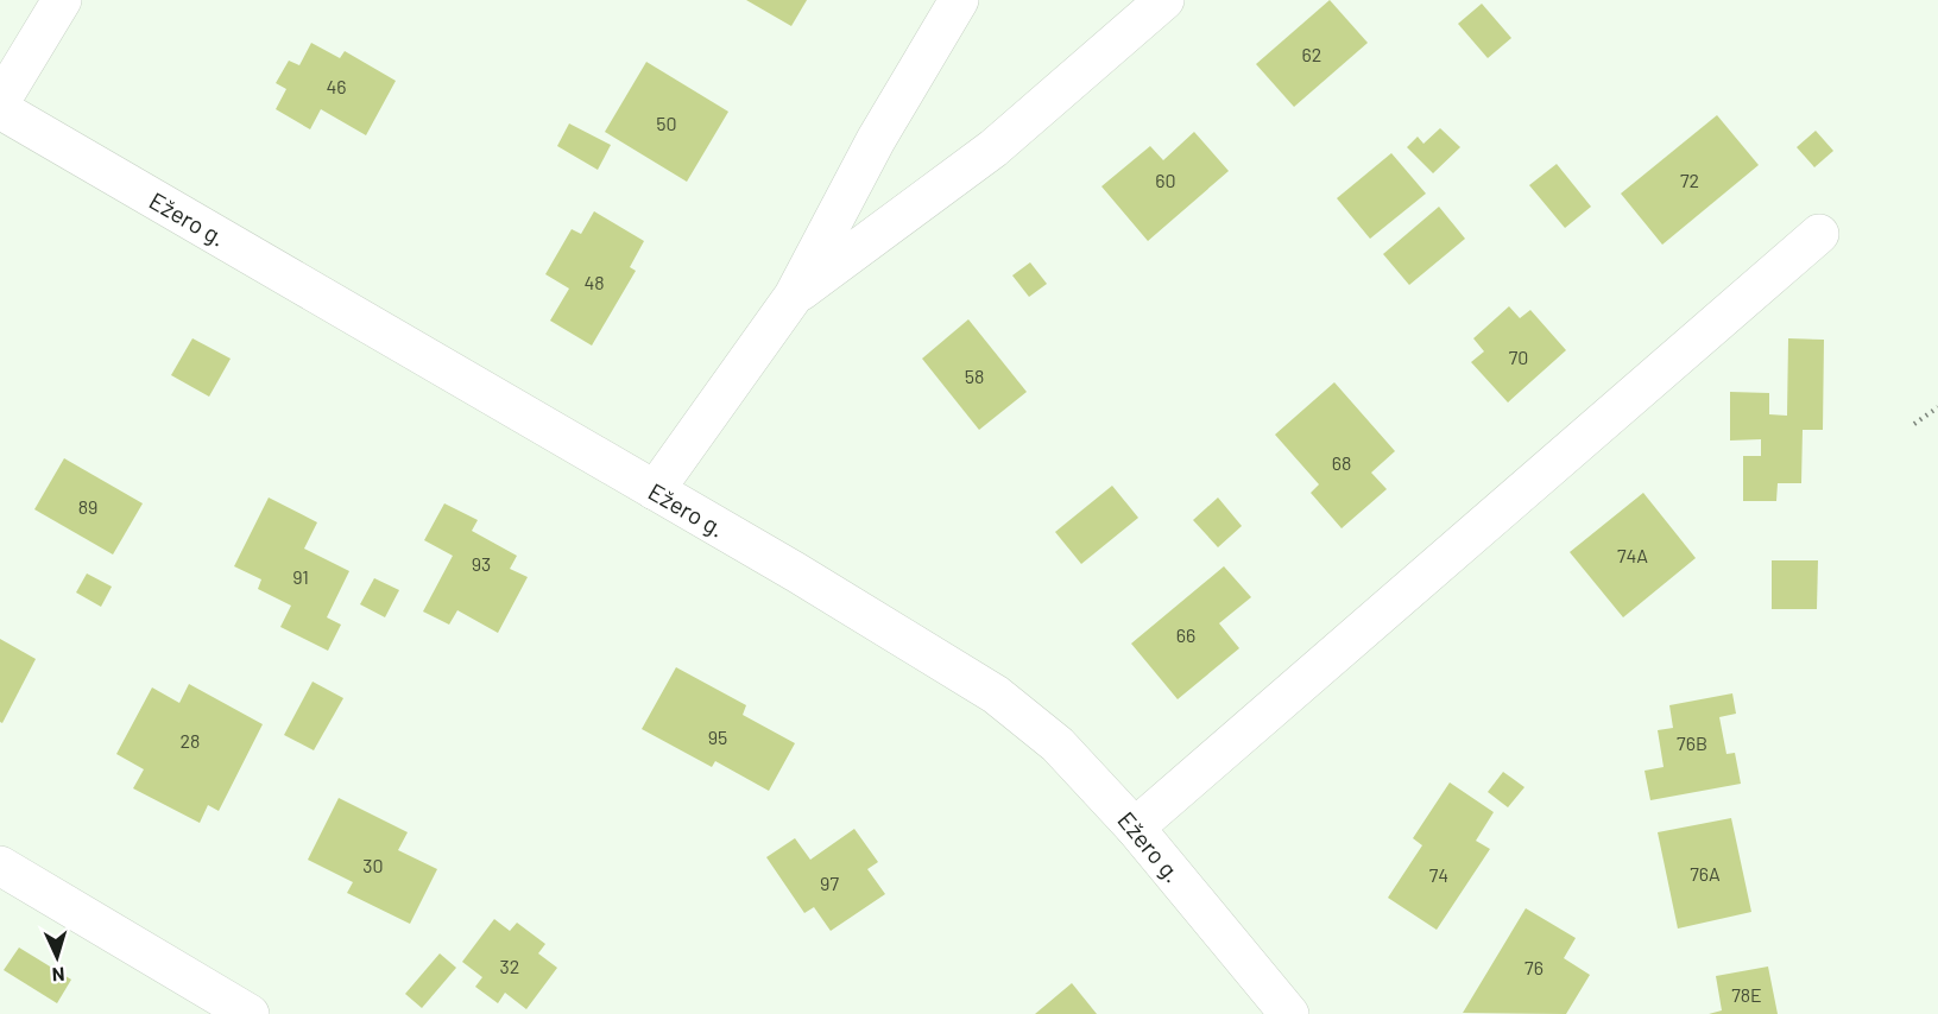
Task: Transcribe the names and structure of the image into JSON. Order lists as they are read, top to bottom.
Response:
{
  "streets": {
    "street": ["Ežero g."]
  },
  "house_numbers": [
    "62",
    "46",
    "50",
    "60",
    "72",
    "48",
    "70",
    "58",
    "68",
    "89",
    "74A",
    "93",
    "91",
    "66",
    "95",
    "28",
    "76B",
    "30",
    "76A",
    "74",
    "97",
    "32",
    "76",
    "78E"
  ],
  "north": "bottom"
}
